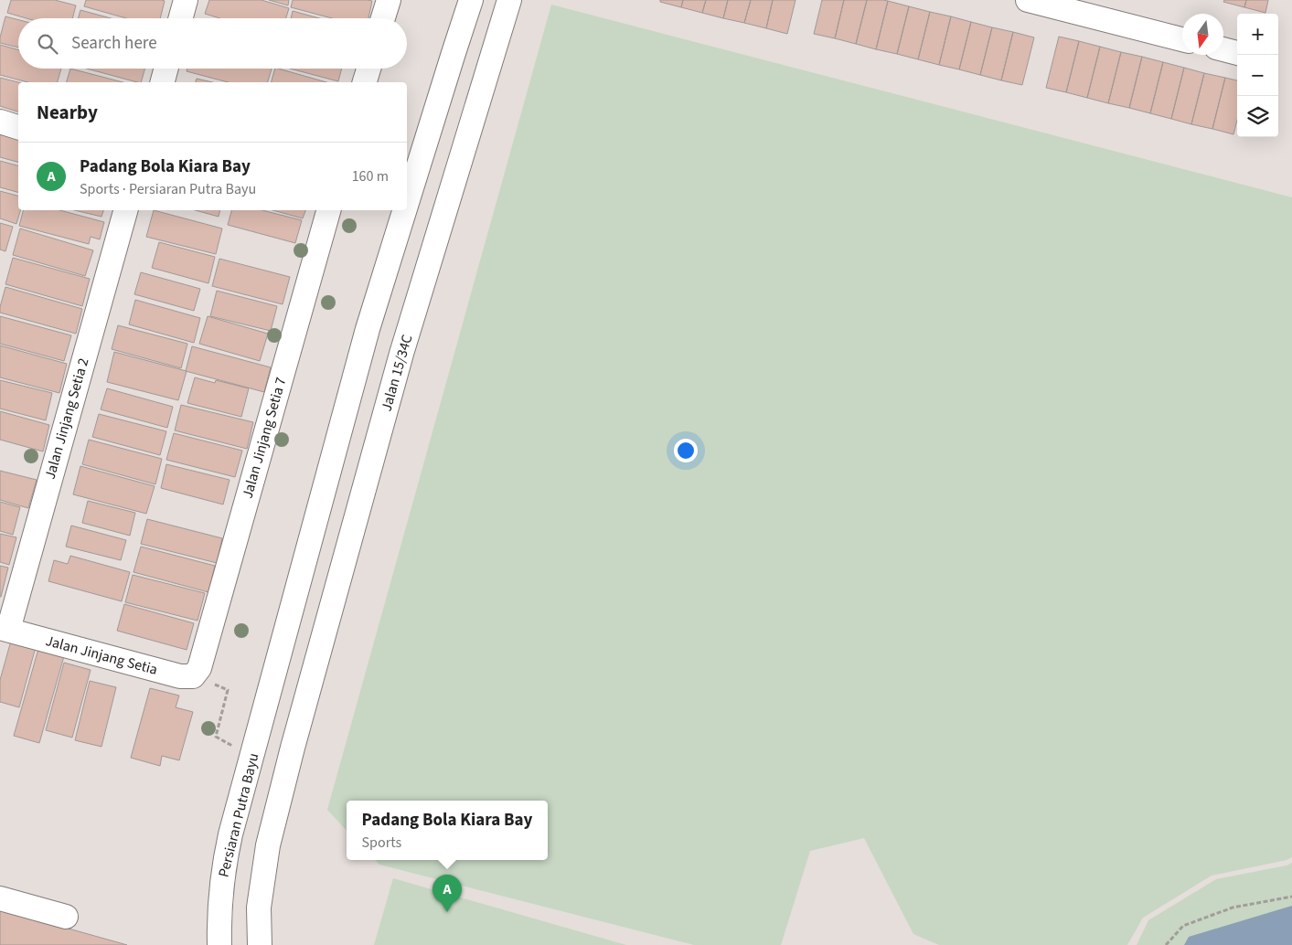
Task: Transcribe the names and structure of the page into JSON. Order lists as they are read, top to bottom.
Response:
{
  "streets": {
    "street": [
      "Jalan 15/34C",
      "Jalan Jinjang Setia 2",
      "Jalan Jinjang Setia 7",
      "Jalan Jinjang Setia",
      "Persiaran Putra Bayu"
    ]
  },
  "crossings": [
    ["Jalan Jinjang Setia 2", "Jalan Jinjang Setia"],
    ["Jalan Jinjang Setia 7", "Jalan Jinjang Setia"]
  ],
  "north": "bottom",
  "page": {
    "map_buttons": ["+", "−"],
    "search": "Search here",
    "heading": "Nearby",
    "list": [
      {
        "mark": "A",
        "name": "Padang Bola Kiara Bay",
        "note": "Sports · Persiaran Putra Bayu",
        "value": "160 m"
      }
    ],
    "popup": ["Padang Bola Kiara Bay", "Sports"],
    "pins": "A"
  }
}
